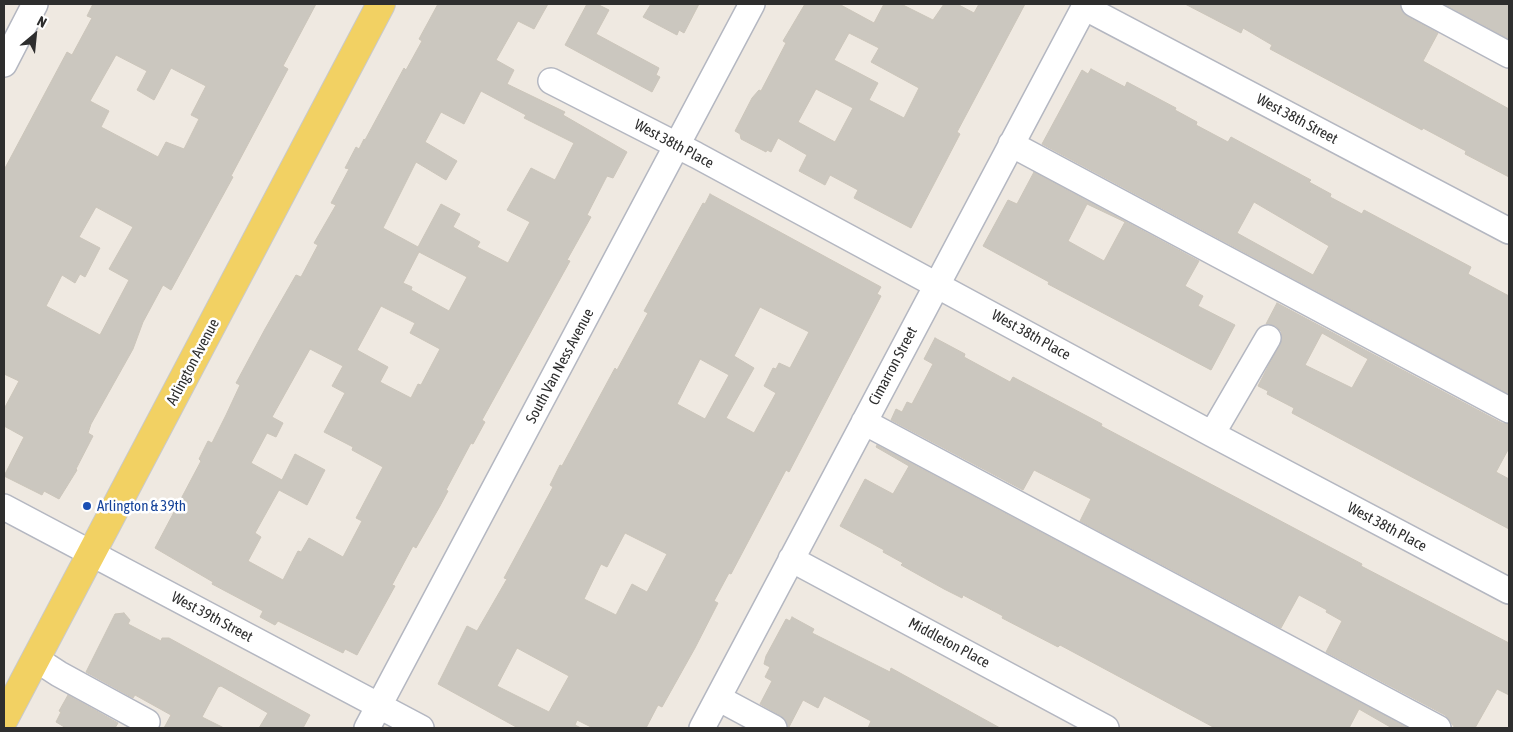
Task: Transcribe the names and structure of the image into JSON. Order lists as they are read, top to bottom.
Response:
{
  "streets": {
    "main road": ["Arlington Avenue"],
    "street": [
      "West 38th Street",
      "West 38th Place",
      "South Van Ness Avenue",
      "Cimarron Street",
      "West 39th Street",
      "Middleton Place"
    ]
  },
  "crossings": [
    ["West 38th Street", "Cimarron Street"],
    ["West 38th Place", "South Van Ness Avenue"],
    ["West 38th Place", "Cimarron Street"],
    ["Arlington Avenue", "West 39th Street"],
    ["South Van Ness Avenue", "West 39th Street"],
    ["Cimarron Street", "Middleton Place"]
  ],
  "places": ["Arlington & 39th"],
  "north": "top right"
}
